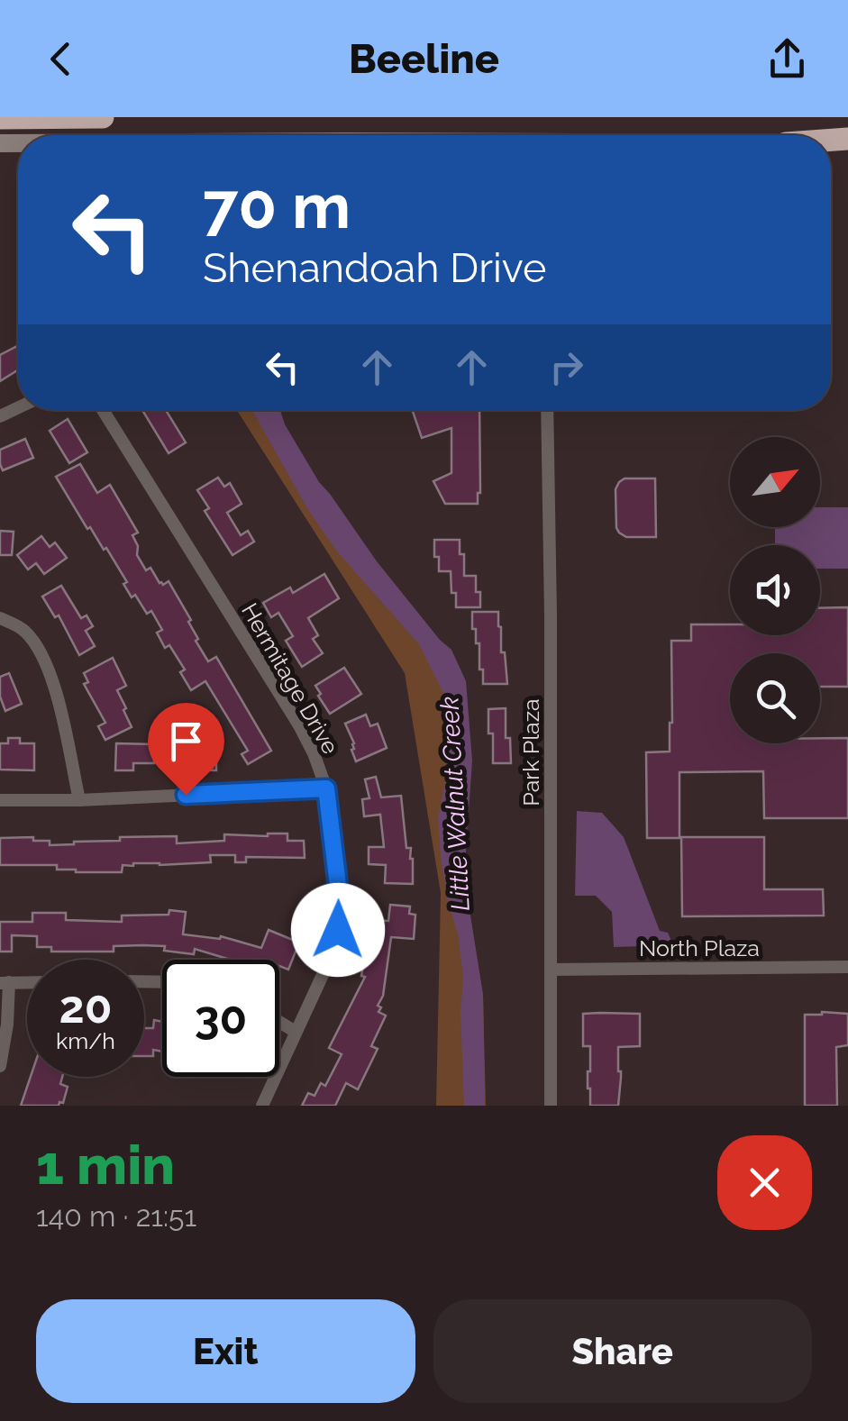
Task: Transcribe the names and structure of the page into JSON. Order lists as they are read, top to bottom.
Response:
{
  "streets": {
    "street": ["Hermitage Drive", "Park Plaza", "North Plaza"]
  },
  "crossings": [
    ["Park Plaza", "North Plaza"]
  ],
  "water": ["Little Walnut Creek"],
  "north": "top right",
  "page": {
    "header": "Beeline",
    "turn": ["70 m", "Shenandoah Drive"],
    "speed": "20 km/h",
    "limit": "30",
    "heading": ["1 min", "140 m · 21:51"],
    "buttons": ["Exit", "Share"]
  }
}
